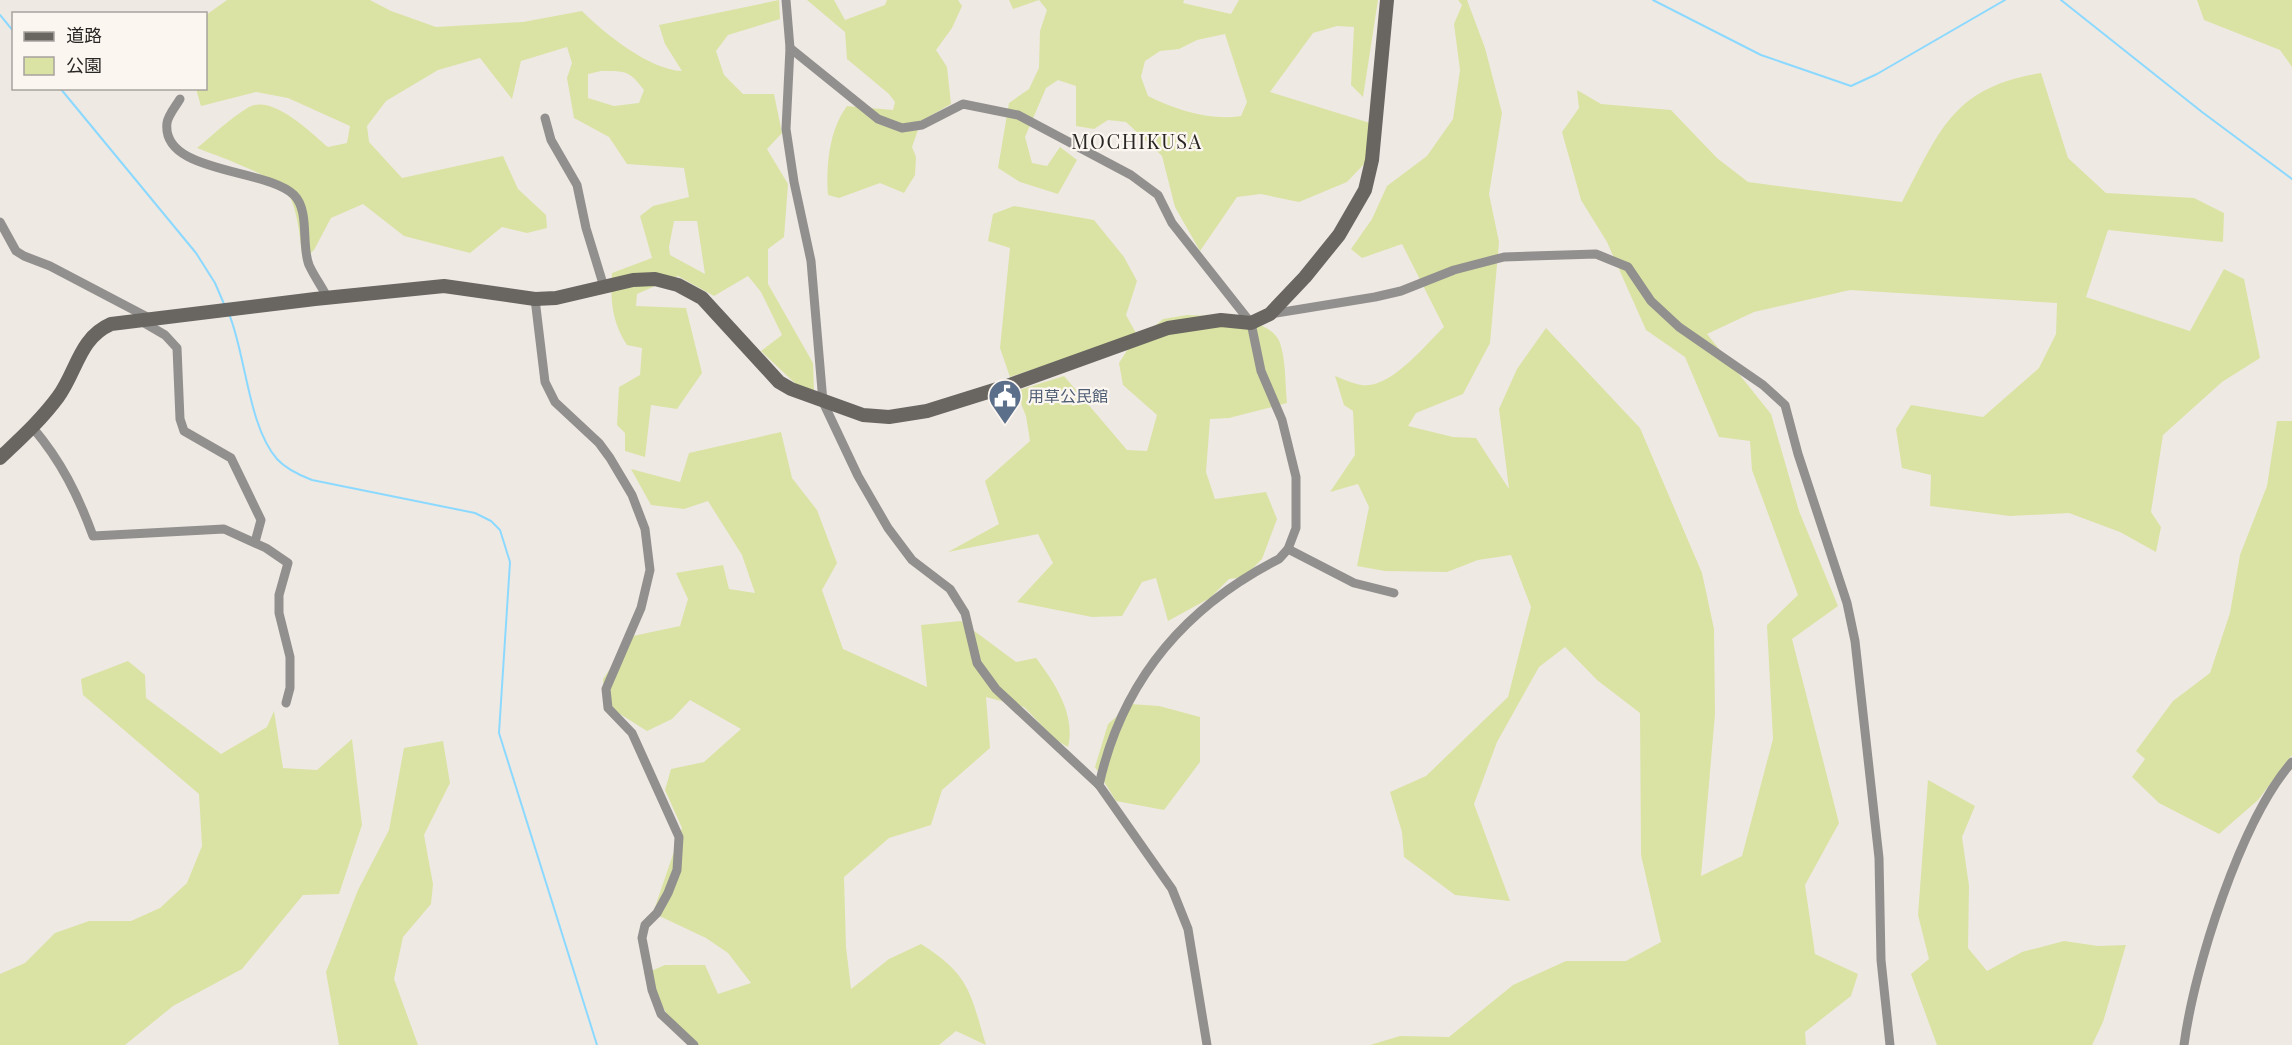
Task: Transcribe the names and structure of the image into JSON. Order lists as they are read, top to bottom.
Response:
{
  "districts": ["MOCHIKUSA"],
  "places": {
    "public building": ["用草公民館"]
  },
  "legend": ["道路", "公園"]
}
